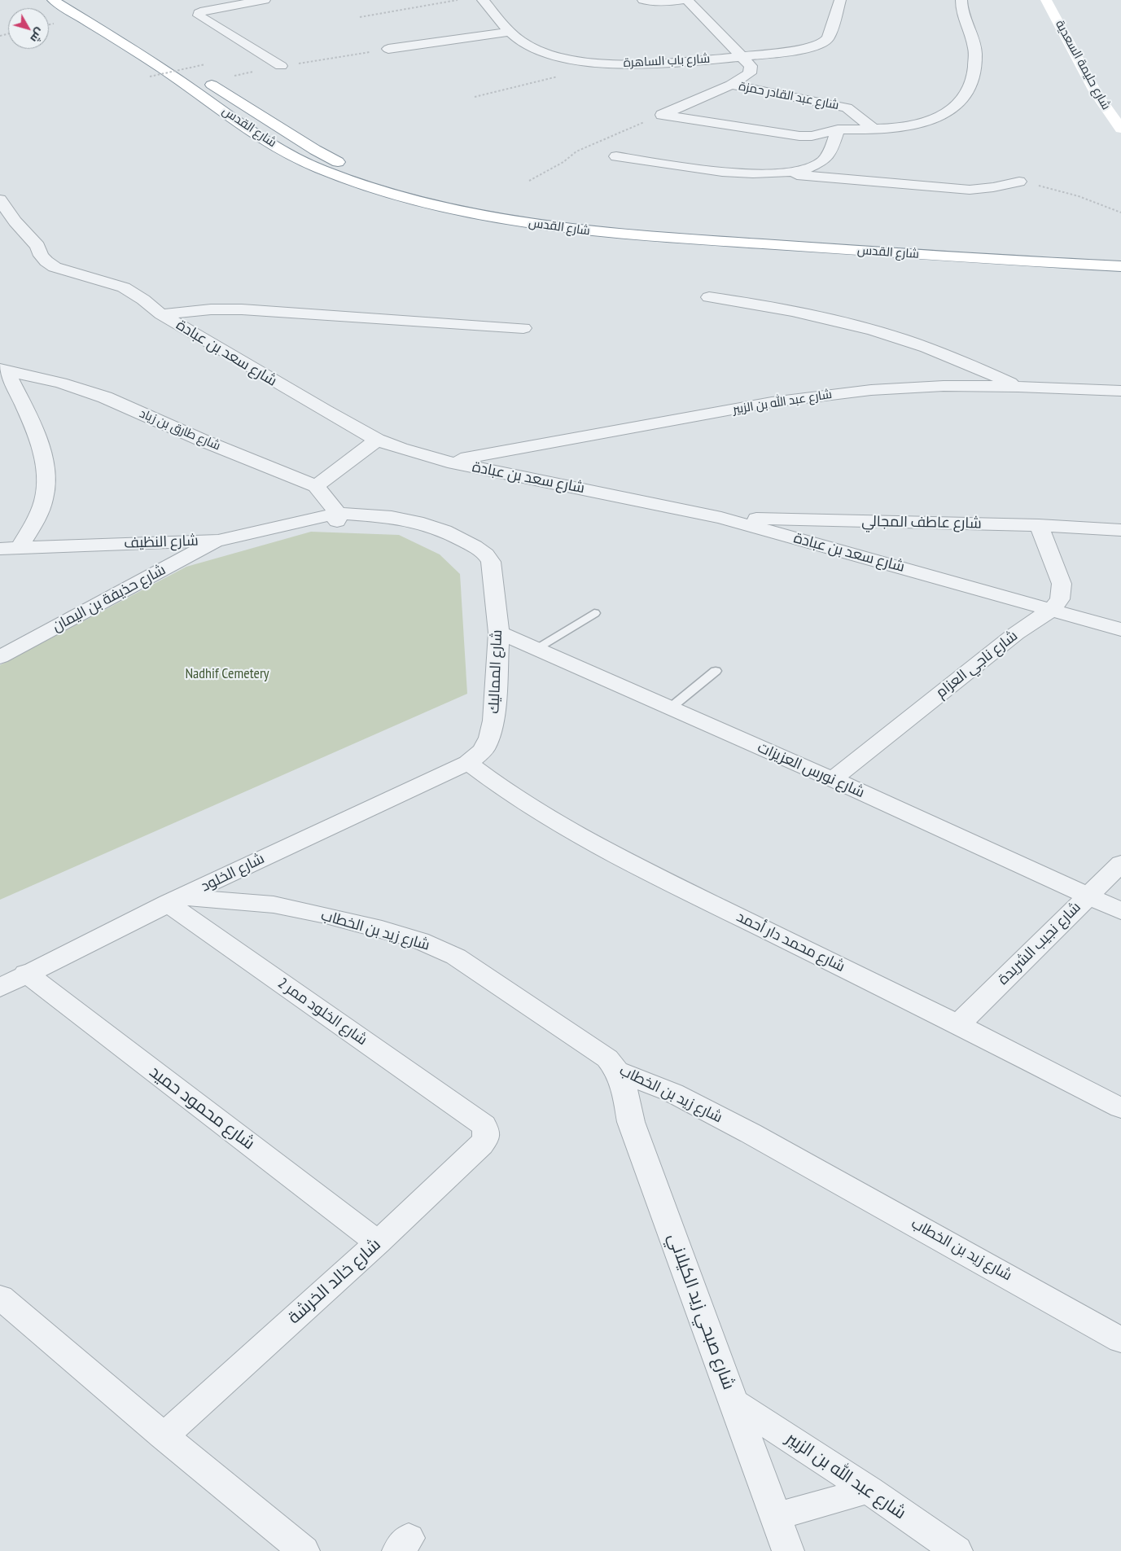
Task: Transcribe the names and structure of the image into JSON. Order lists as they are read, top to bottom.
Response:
{
  "streets": {
    "main road": ["شارع حليمة السعدية", "شارع القدس"],
    "street": [
      "شارع باب الساهرة",
      "شارع عبد القادر حمزة",
      "شارع سعد بن عبادة",
      "شارع عبد الله بن الزبير",
      "شارع طارق بن زياد",
      "شارع عاطف المجالي",
      "شارع النظيف",
      "شارع حذيفة بن اليمان",
      "شارع ناجي العزام",
      "شارع المماليك",
      "شارع نورس العزيزات",
      "شارع الخلود",
      "شارع زيد بن الخطاب",
      "شارع محمد دار أحمد",
      "شارع نجيب الشريدة",
      "شارع الخلود ممر 2",
      "شارع محمود حميد",
      "شارع خالد الخرشة",
      "شارع صبحي زيد الكيلاني"
    ]
  },
  "crossings": [
    ["شارع باب الساهرة", "شارع عبد القادر حمزة"],
    ["شارع سعد بن عبادة", "شارع عبد الله بن الزبير"],
    ["شارع سعد بن عبادة", "شارع عاطف المجالي"],
    ["شارع سعد بن عبادة", "شارع ناجي العزام"],
    ["شارع عبد الله بن الزبير", "شارع صبحي زيد الكيلاني"],
    ["شارع النظيف", "شارع حذيفة بن اليمان"],
    ["شارع النظيف", "شارع المماليك"],
    ["شارع ناجي العزام", "شارع نورس العزيزات"],
    ["شارع المماليك", "شارع نورس العزيزات"],
    ["شارع المماليك", "شارع الخلود"],
    ["شارع المماليك", "شارع محمد دار أحمد"],
    ["شارع نورس العزيزات", "شارع نجيب الشريدة"],
    ["شارع الخلود", "شارع زيد بن الخطاب"],
    ["شارع الخلود", "شارع محمد دار أحمد"],
    ["شارع الخلود", "شارع الخلود ممر 2"],
    ["شارع الخلود", "شارع محمود حميد"],
    ["شارع زيد بن الخطاب", "شارع الخلود ممر 2"],
    ["شارع زيد بن الخطاب", "شارع صبحي زيد الكيلاني"],
    ["شارع محمد دار أحمد", "شارع نجيب الشريدة"],
    ["شارع الخلود ممر 2", "شارع خالد الخرشة"],
    ["شارع محمود حميد", "شارع خالد الخرشة"]
  ],
  "parks": ["Nadhif Cemetery"],
  "north": "bottom right"
}
